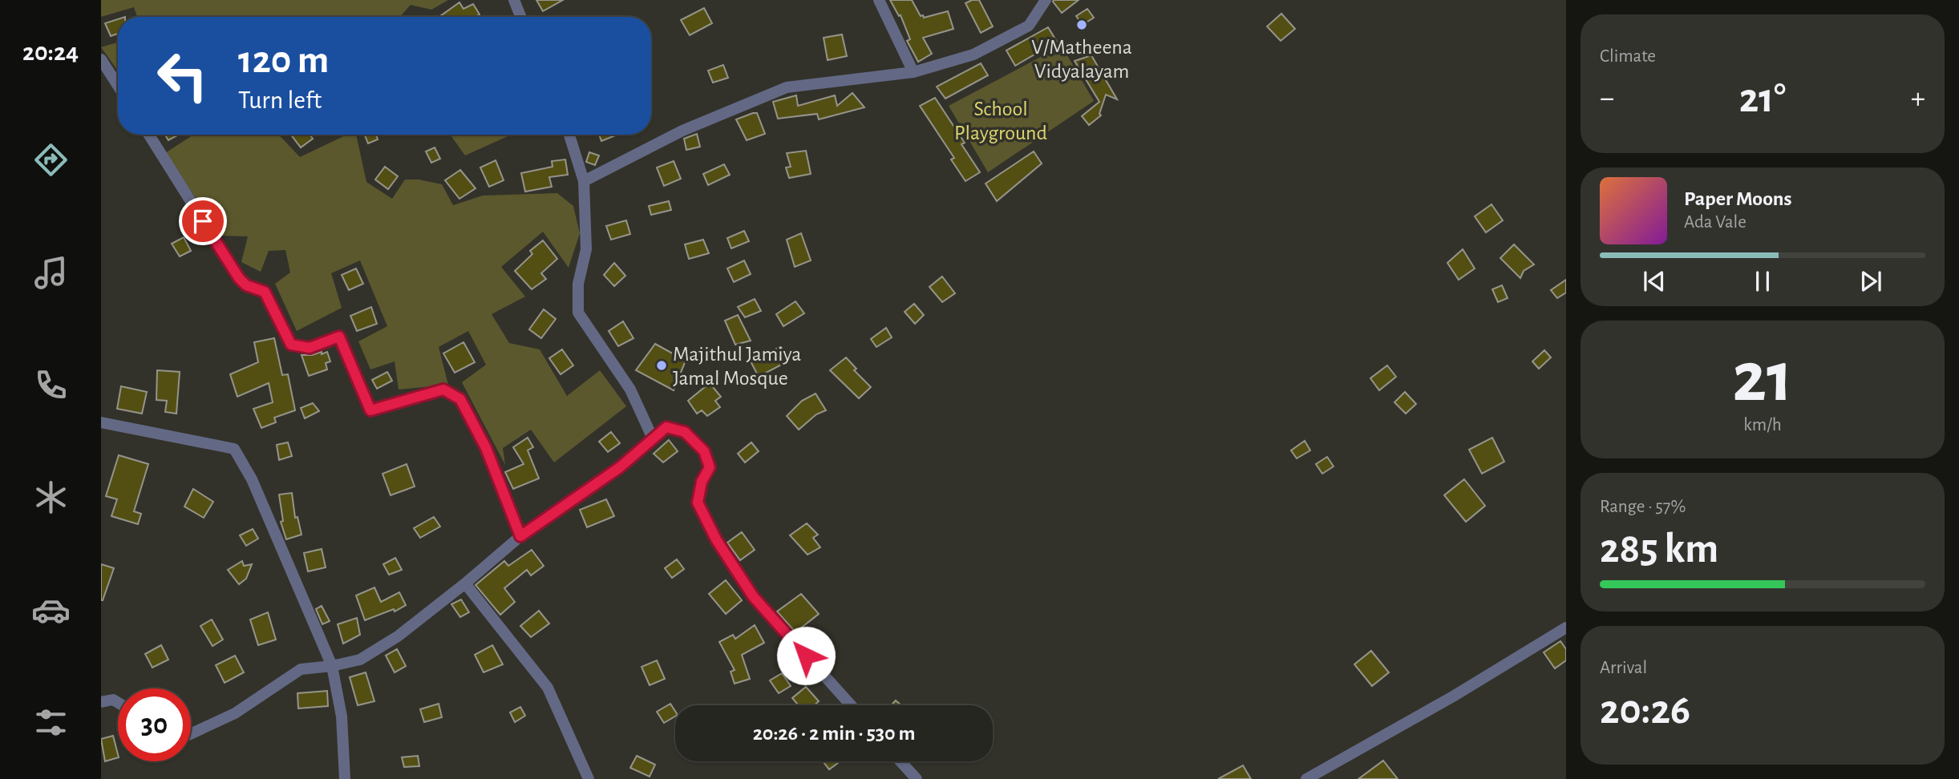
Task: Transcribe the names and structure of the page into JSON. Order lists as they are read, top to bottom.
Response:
{
  "parks": ["School Playground"],
  "places": ["V/Matheena Vidyalayam", "Majithul Jamiya Jamal Mosque"],
  "page": {
    "tabs": "20:24",
    "tile": [
      "Climate",
      ["21", "km/h"],
      ["Range · 57%", "285 km"],
      ["Arrival", "20:26"]
    ],
    "turn": ["120 m", "Turn left"],
    "heat": ["−", "21°", "+"],
    "song": ["Paper Moons", "Ada Vale"],
    "limit": "30",
    "trip": "20:26 · 2 min · 530 m"
  }
}
